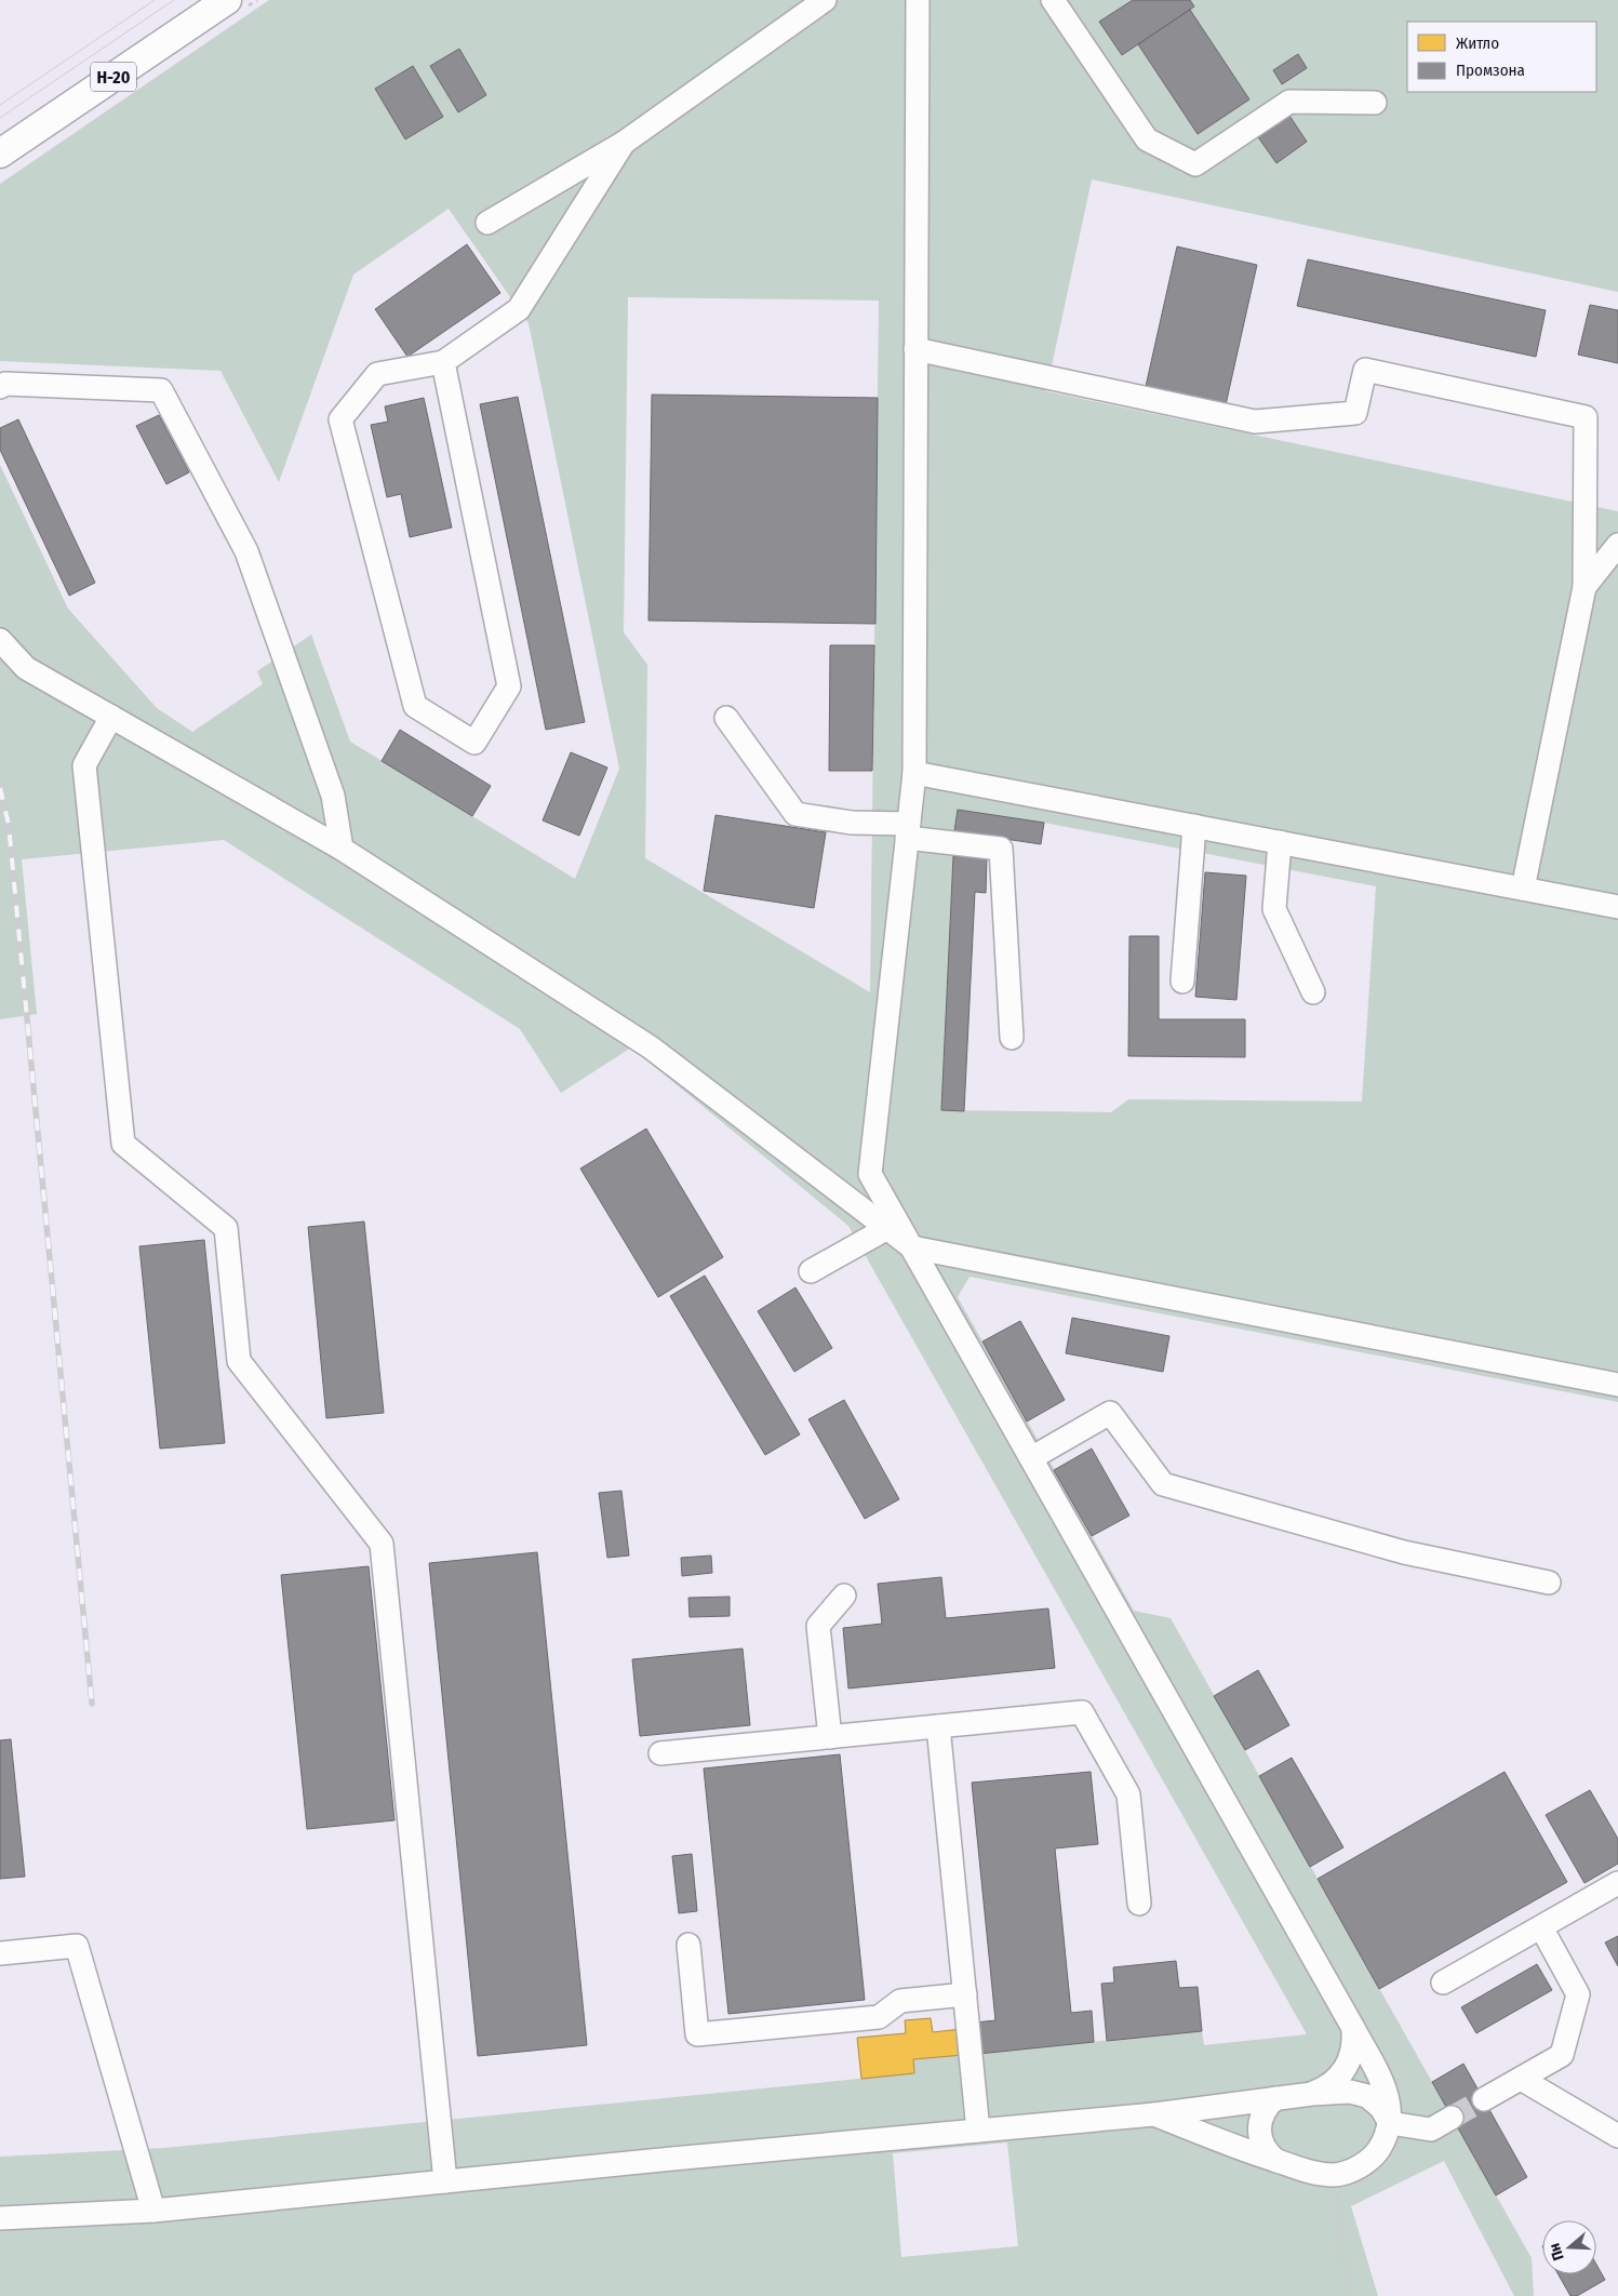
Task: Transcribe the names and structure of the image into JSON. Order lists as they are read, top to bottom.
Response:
{
  "streets": {
    "main road": ["Н-20"]
  },
  "legend": ["Житло", "Промзона"],
  "north": "left"
}
